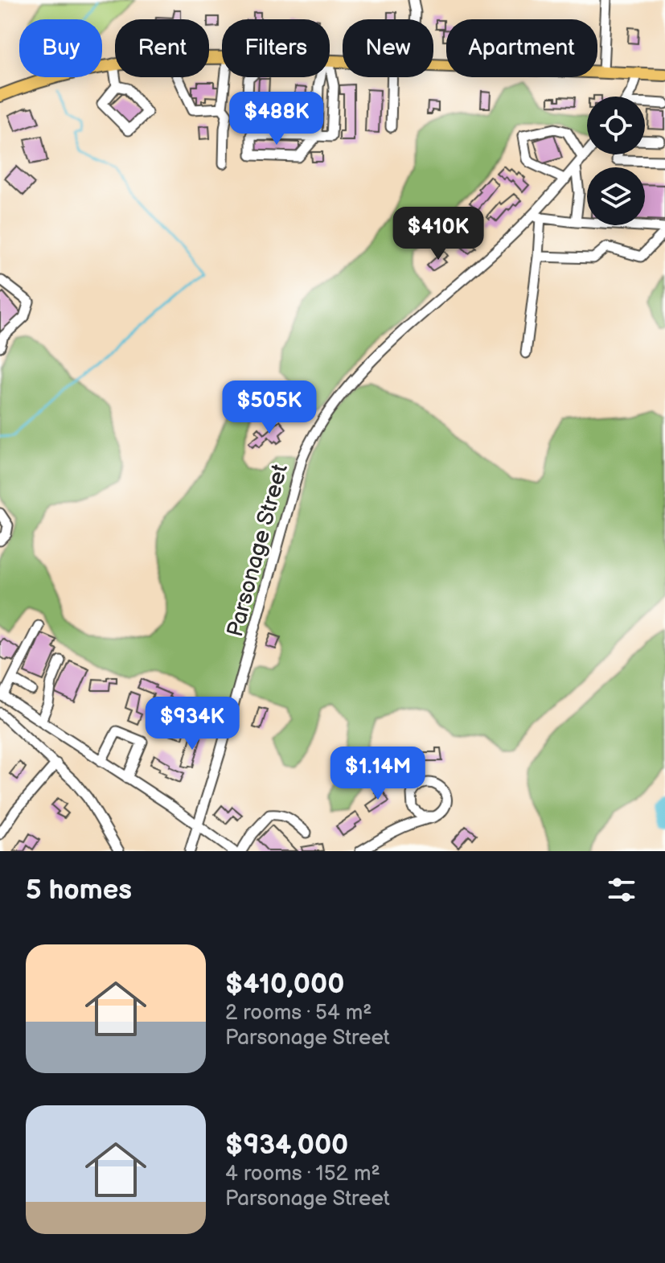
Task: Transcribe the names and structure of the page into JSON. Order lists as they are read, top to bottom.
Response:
{
  "streets": {
    "street": ["Parsonage Street"]
  },
  "page": {
    "chip": [
      "Buy",
      "Rent",
      "Filters",
      "New",
      "Apartment"
    ],
    "price": [
      "$488K",
      "$410K",
      "$505K",
      "$934K",
      "$1.14M"
    ],
    "heading": "5 homes",
    "list": [
      {
        "name": "$410,000",
        "note": "2 rooms · 54 m² · Parsonage Street"
      },
      {
        "name": "$934,000",
        "note": "4 rooms · 152 m² · Parsonage Street"
      }
    ]
  }
}
